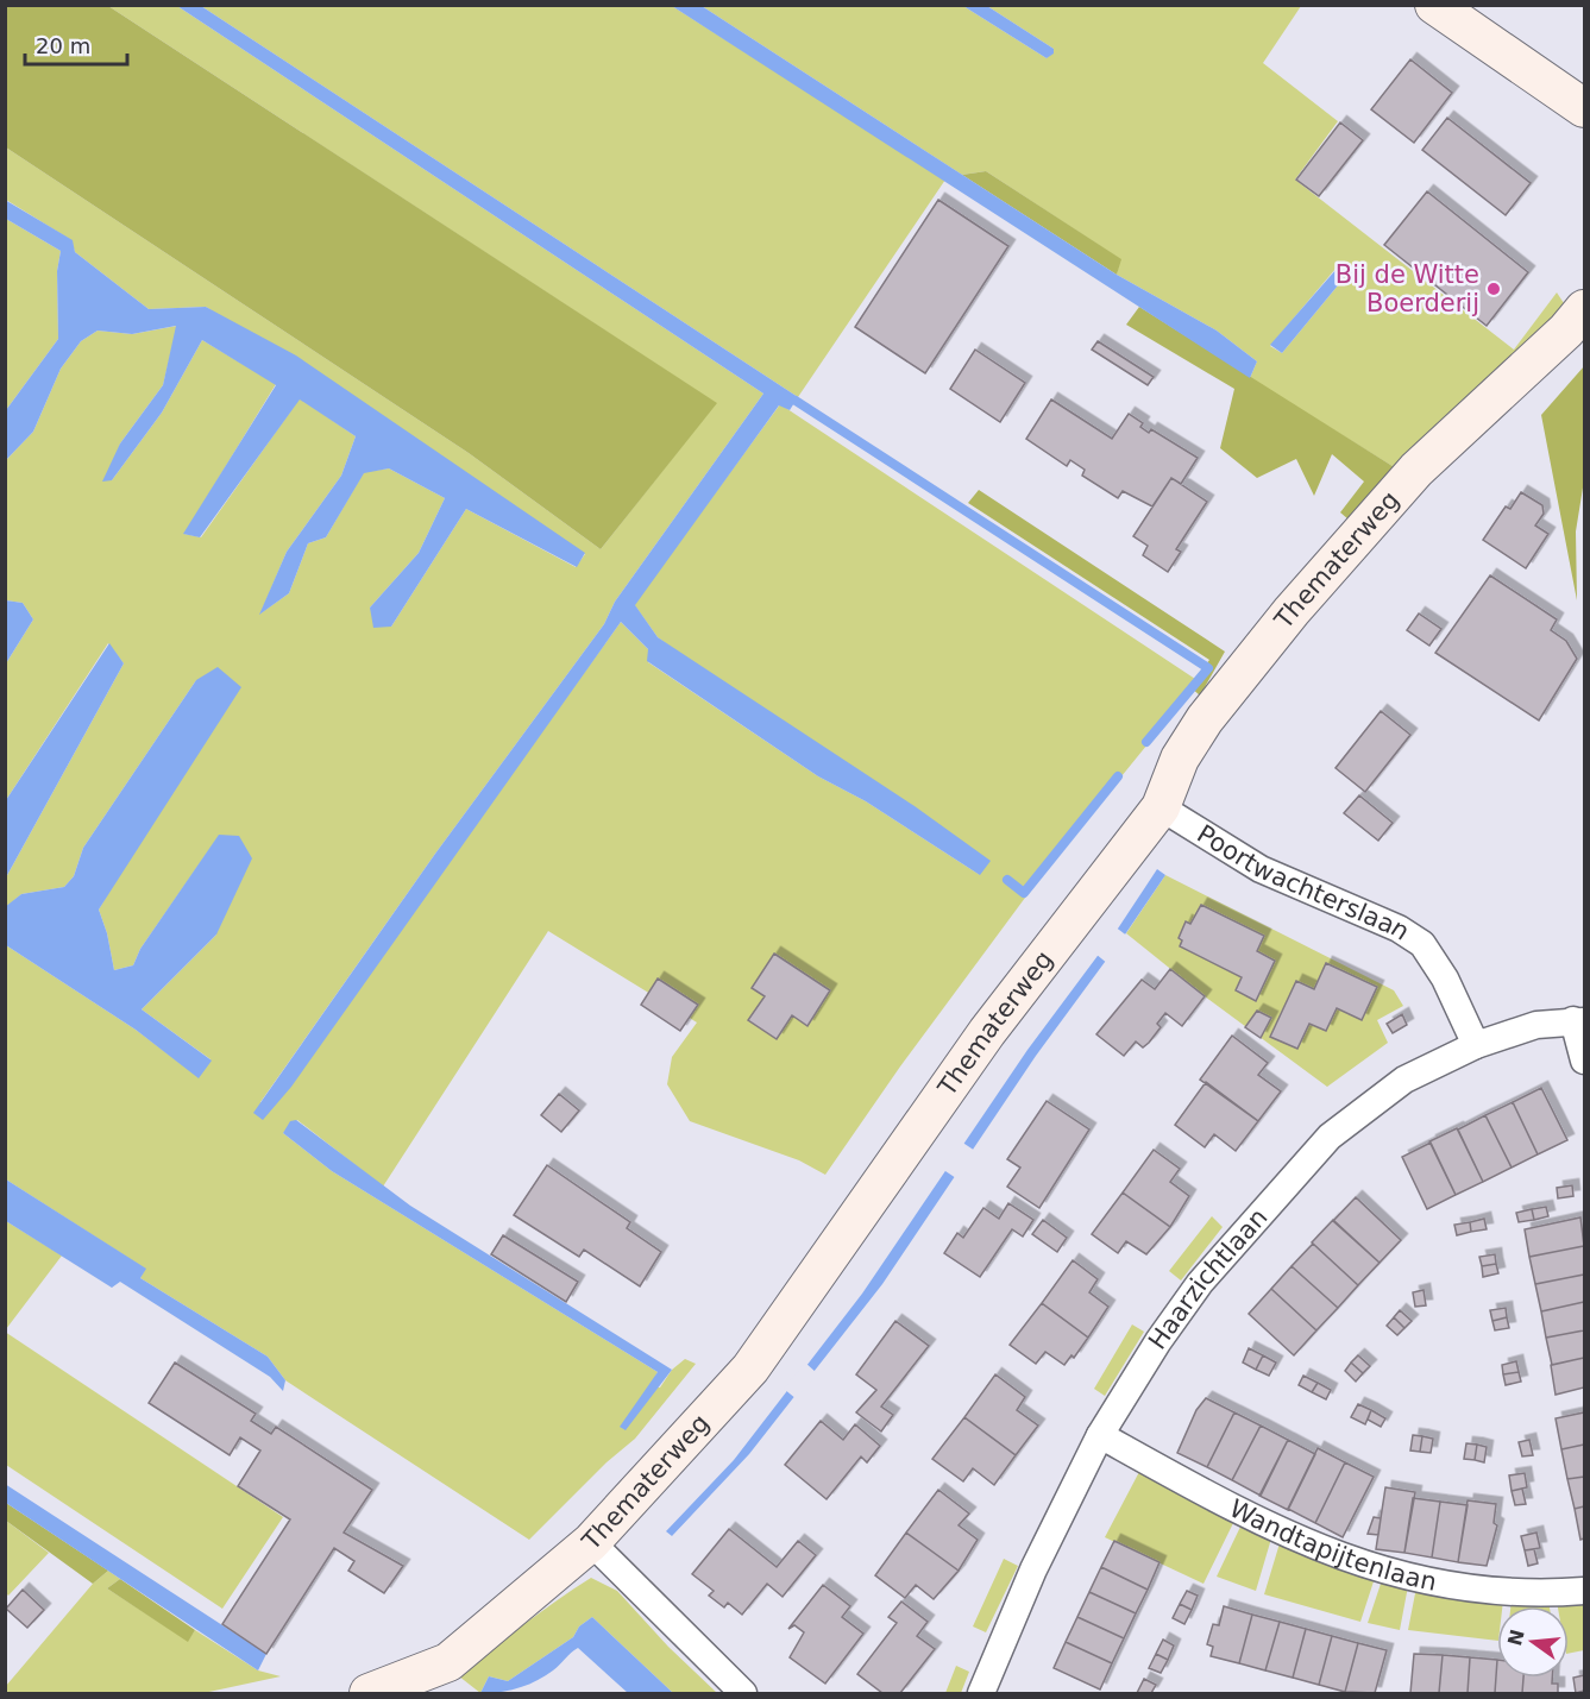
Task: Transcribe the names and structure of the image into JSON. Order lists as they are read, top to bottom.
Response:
{
  "streets": {
    "street": [
      "Thematerweg",
      "Poortwachterslaan",
      "Haarzichtlaan",
      "Wandtapijtenlaan"
    ]
  },
  "crossings": [
    ["Thematerweg", "Poortwachterslaan"],
    ["Poortwachterslaan", "Haarzichtlaan"],
    ["Haarzichtlaan", "Wandtapijtenlaan"]
  ],
  "places": ["Bij de Witte Boerderij"],
  "scale_bar": "20 m",
  "north": "left"
}
